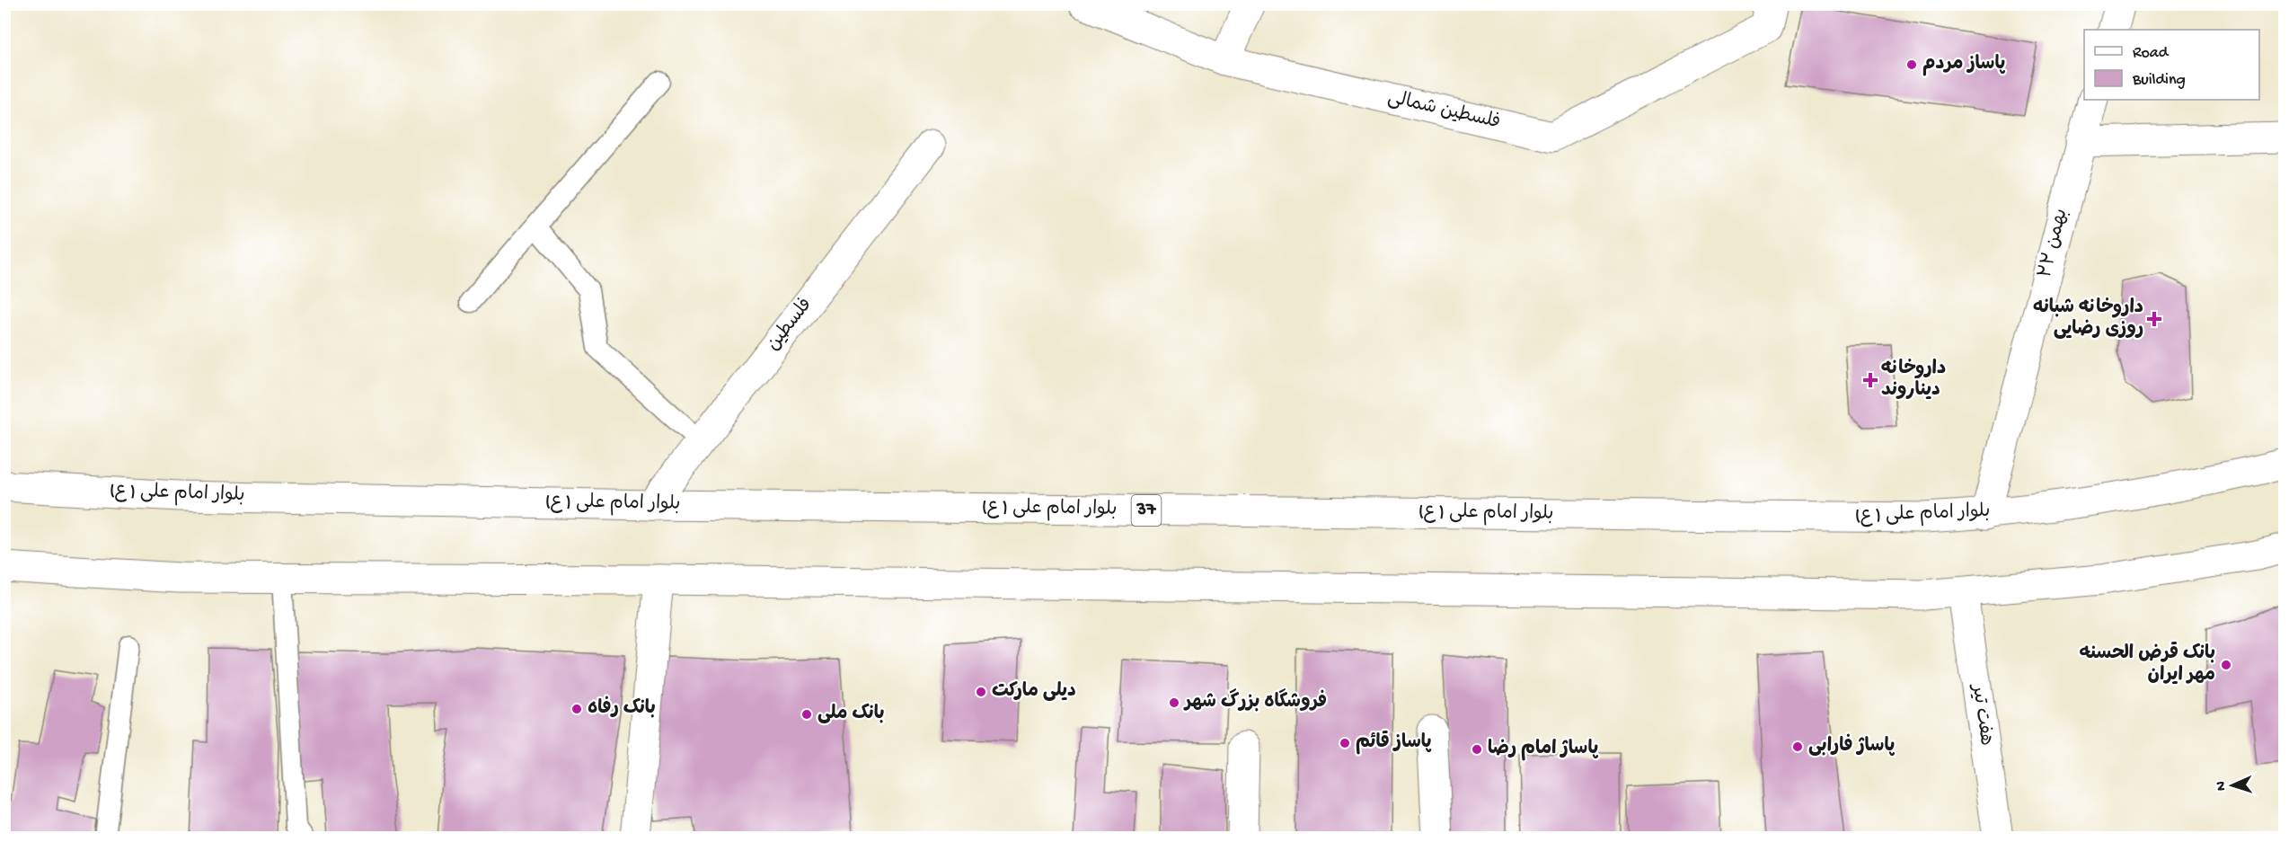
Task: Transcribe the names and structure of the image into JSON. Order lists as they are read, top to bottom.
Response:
{
  "streets": {
    "main road": [
      "فلسطین شمالی",
      "۲۲ بهمن",
      "فلسطین",
      "بلوار امام علی ( ع)",
      "37",
      "هفت تیر"
    ]
  },
  "crossings": [
    ["۲۲ بهمن", "بلوار امام علی ( ع)"],
    ["فلسطین", "بلوار امام علی ( ع)"]
  ],
  "places": {
    "other": [
      "پاساز مردم",
      "بانک قرض الحسنه مهر ایران",
      "دیلی مارکت",
      "فروشگاه بزرگ شهر",
      "بانک رفاه",
      "بانک ملی",
      "پاساز قائم",
      "پاساژ فارابی",
      "پاساژ امام رضا"
    ],
    "health": ["داروخانه شبانه روزی رضایی", "داروخانه دیناروند"]
  },
  "legend": ["Road", "Building"],
  "north": "left"
}
